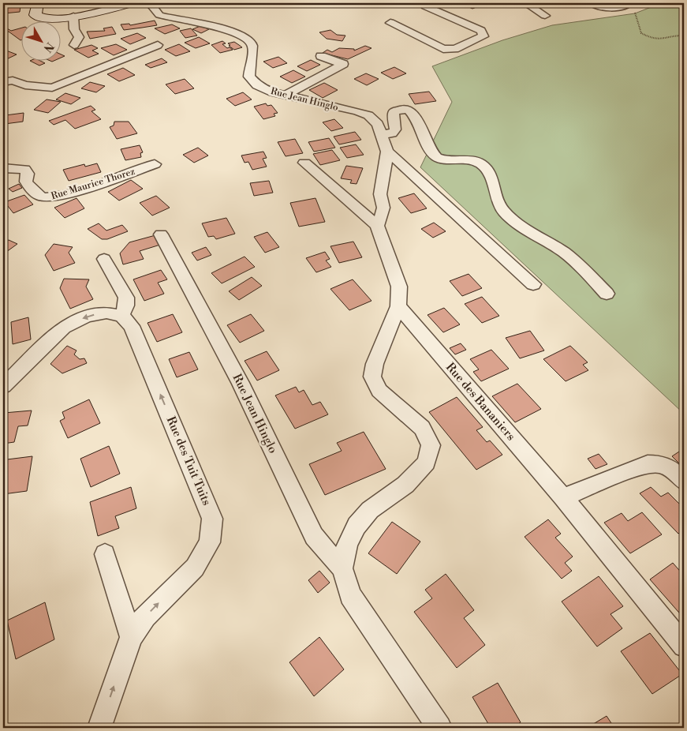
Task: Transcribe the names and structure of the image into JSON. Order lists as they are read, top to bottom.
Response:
{
  "streets": {
    "street": [
      "Rue Jean Hinglo",
      "Rue Maurice Thorez",
      "Rue des Bananiers",
      "Rue des Tuit Tuits"
    ]
  },
  "crossings": [
    ["Rue Jean Hinglo", "Rue des Bananiers"]
  ],
  "one_way": ["Rue des Tuit Tuits"],
  "north": "bottom right"
}
